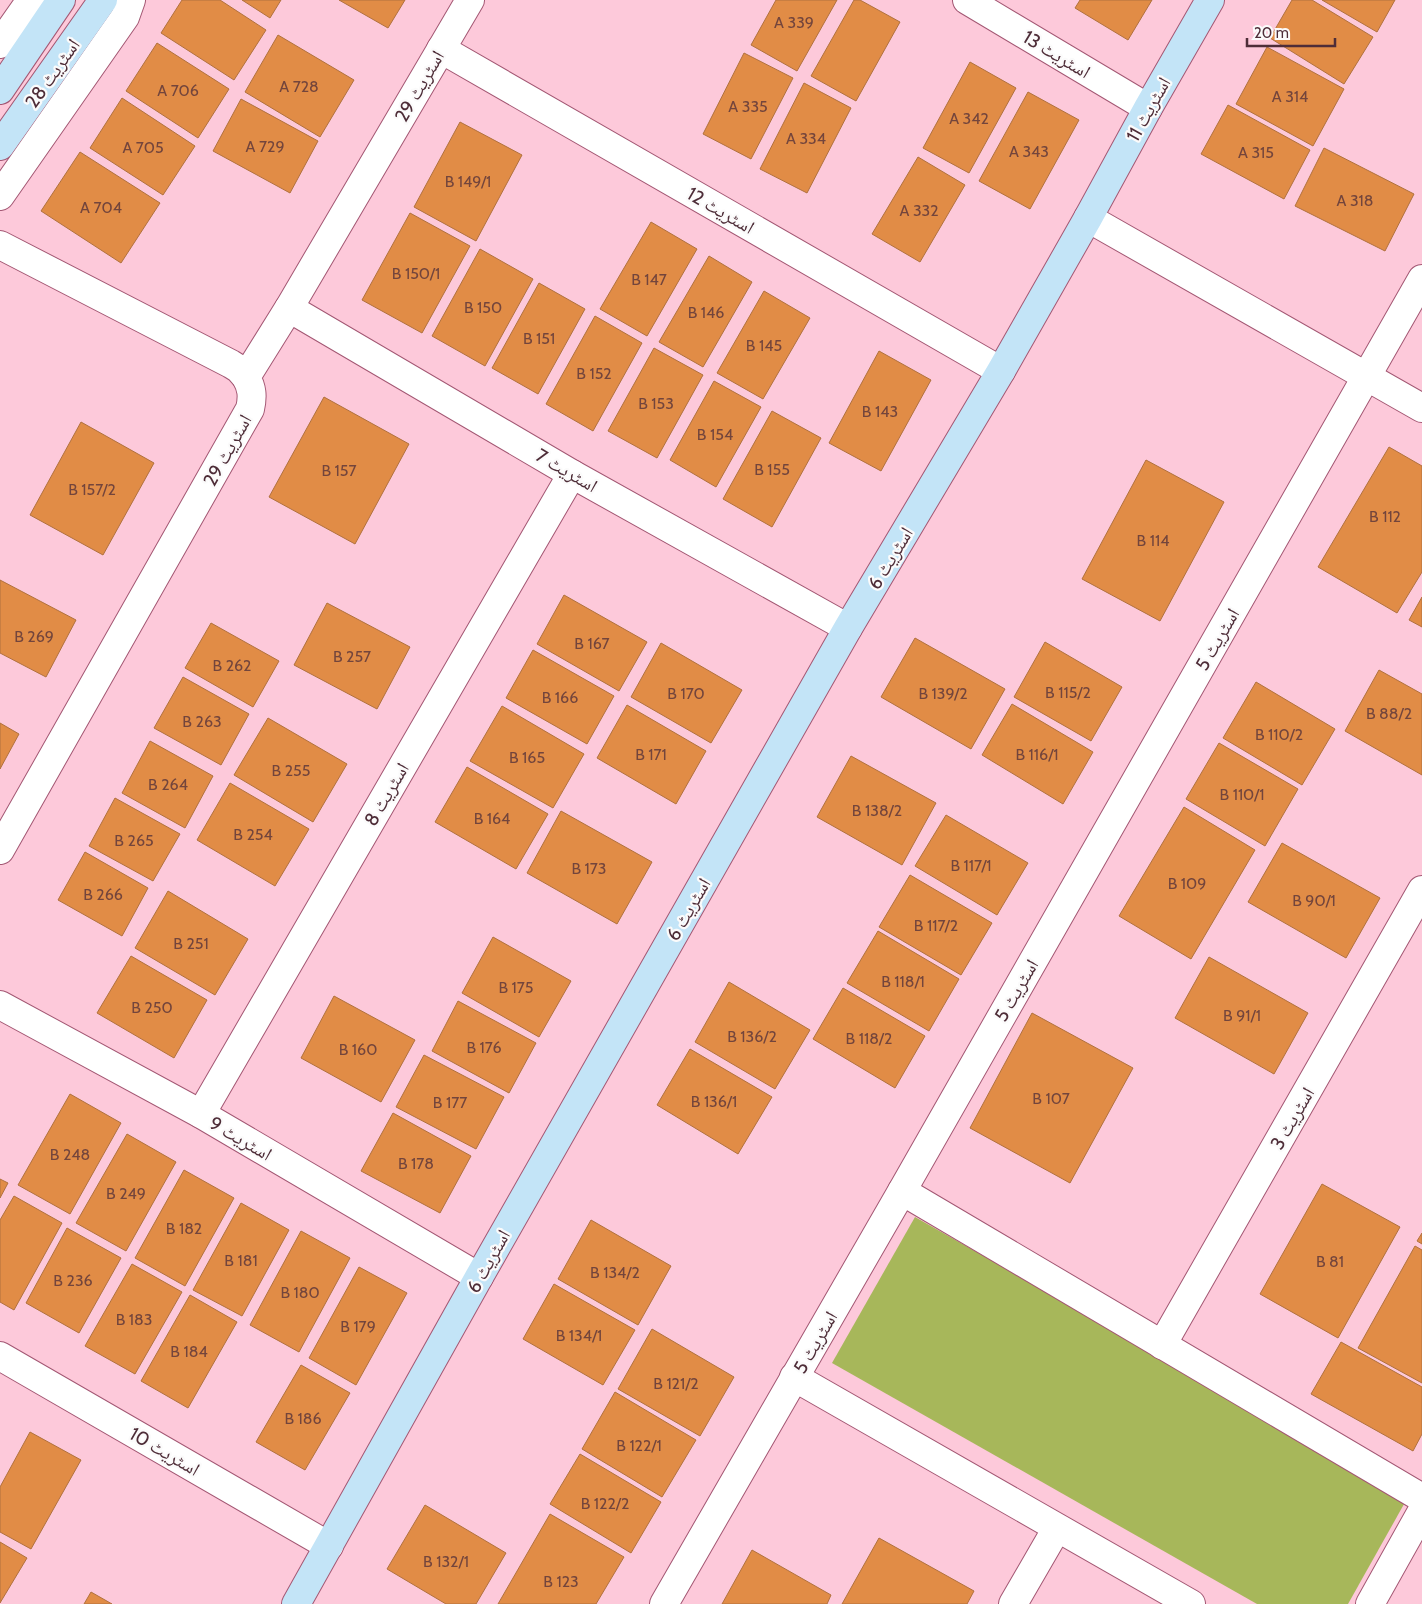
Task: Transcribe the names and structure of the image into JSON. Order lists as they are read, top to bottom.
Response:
{
  "streets": {
    "street": [
      "اسٹریٹ 13",
      "اسٹریٹ 28",
      "اسٹریٹ 29",
      "اسٹریٹ 11",
      "اسٹریٹ 12",
      "اسٹریٹ 7",
      "اسٹریٹ 6",
      "اسٹریٹ 5",
      "اسٹریٹ 8",
      "اسٹریٹ 3",
      "اسٹریٹ 9",
      "اسٹریٹ 10"
    ]
  },
  "crossings": [
    ["اسٹریٹ 13", "اسٹریٹ 11"],
    ["اسٹریٹ 29", "اسٹریٹ 12"],
    ["اسٹریٹ 29", "اسٹریٹ 7"],
    ["اسٹریٹ 11", "اسٹریٹ 6"],
    ["اسٹریٹ 12", "اسٹریٹ 6"],
    ["اسٹریٹ 7", "اسٹریٹ 6"],
    ["اسٹریٹ 7", "اسٹریٹ 8"],
    ["اسٹریٹ 6", "اسٹریٹ 9"],
    ["اسٹریٹ 6", "اسٹریٹ 10"],
    ["اسٹریٹ 8", "اسٹریٹ 9"]
  ],
  "house_numbers": [
    "A 339",
    "A 728",
    "A 706",
    "A 314",
    "A 335",
    "A 342",
    "A 334",
    "A 729",
    "A 705",
    "A 343",
    "A 315",
    "B 149/1",
    "A 318",
    "A 704",
    "A 332",
    "B 150/1",
    "B 147",
    "B 150",
    "B 146",
    "B 151",
    "B 145",
    "B 152",
    "B 153",
    "B 143",
    "B 154",
    "B 155",
    "B 157",
    "B 157/2",
    "B 112",
    "B 114",
    "B 269",
    "B 167",
    "B 257",
    "B 262",
    "B 115/2",
    "B 170",
    "B 139/2",
    "B 166",
    "B 88/2",
    "B 263",
    "B 110/2",
    "B 171",
    "B 116/1",
    "B 165",
    "B 255",
    "B 264",
    "B 110/1",
    "B 138/2",
    "B 164",
    "B 254",
    "B 265",
    "B 117/1",
    "B 173",
    "B 109",
    "B 266",
    "B 90/1",
    "B 117/2",
    "B 251",
    "B 118/1",
    "B 175",
    "B 250",
    "B 91/1",
    "B 136/2",
    "B 118/2",
    "B 176",
    "B 160",
    "B 107",
    "B 136/1",
    "B 177",
    "B 248",
    "B 178",
    "B 249",
    "B 182",
    "B 181",
    "B 81",
    "B 134/2",
    "B 236",
    "B 180",
    "B 183",
    "B 179",
    "B 134/1",
    "B 184",
    "B 121/2",
    "B 186",
    "B 122/1",
    "B 122/2",
    "B 132/1",
    "B 123"
  ],
  "scale_bar": "20 m"
}
